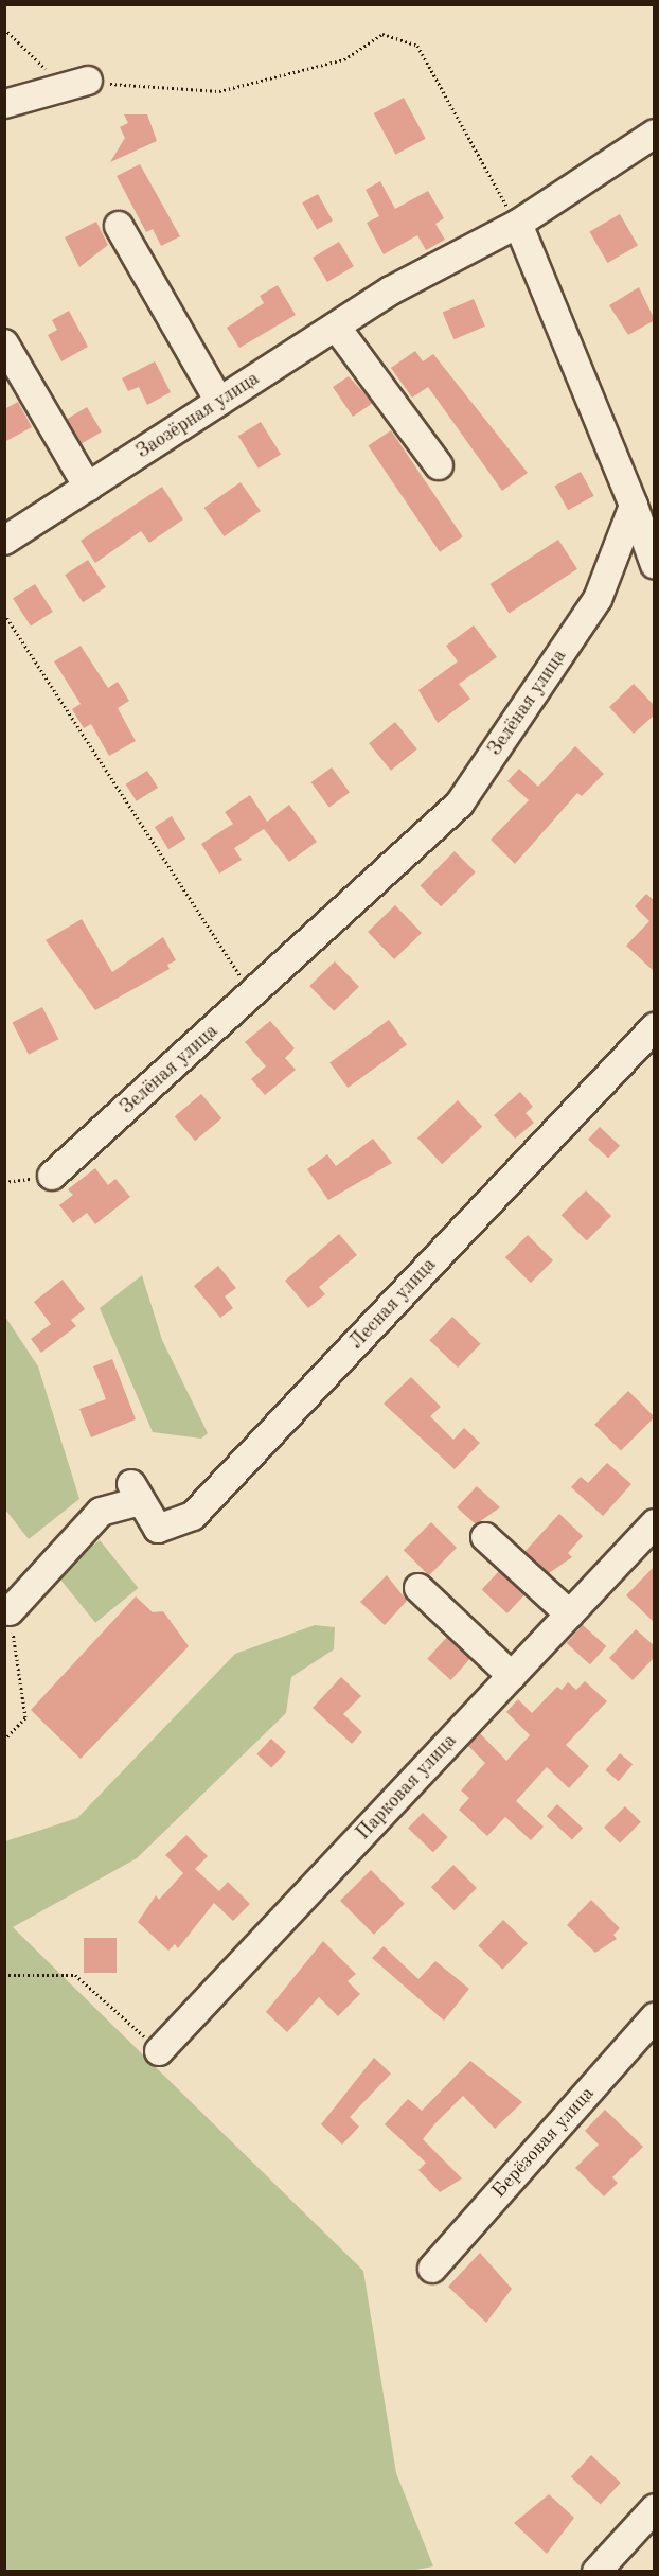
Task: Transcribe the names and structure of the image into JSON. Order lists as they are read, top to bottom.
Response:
{
  "streets": {
    "street": [
      "Заозёрная улица",
      "Зелёная улица",
      "Лесная улица",
      "Парковая улица",
      "Берёзовая улица"
    ]
  }
}
